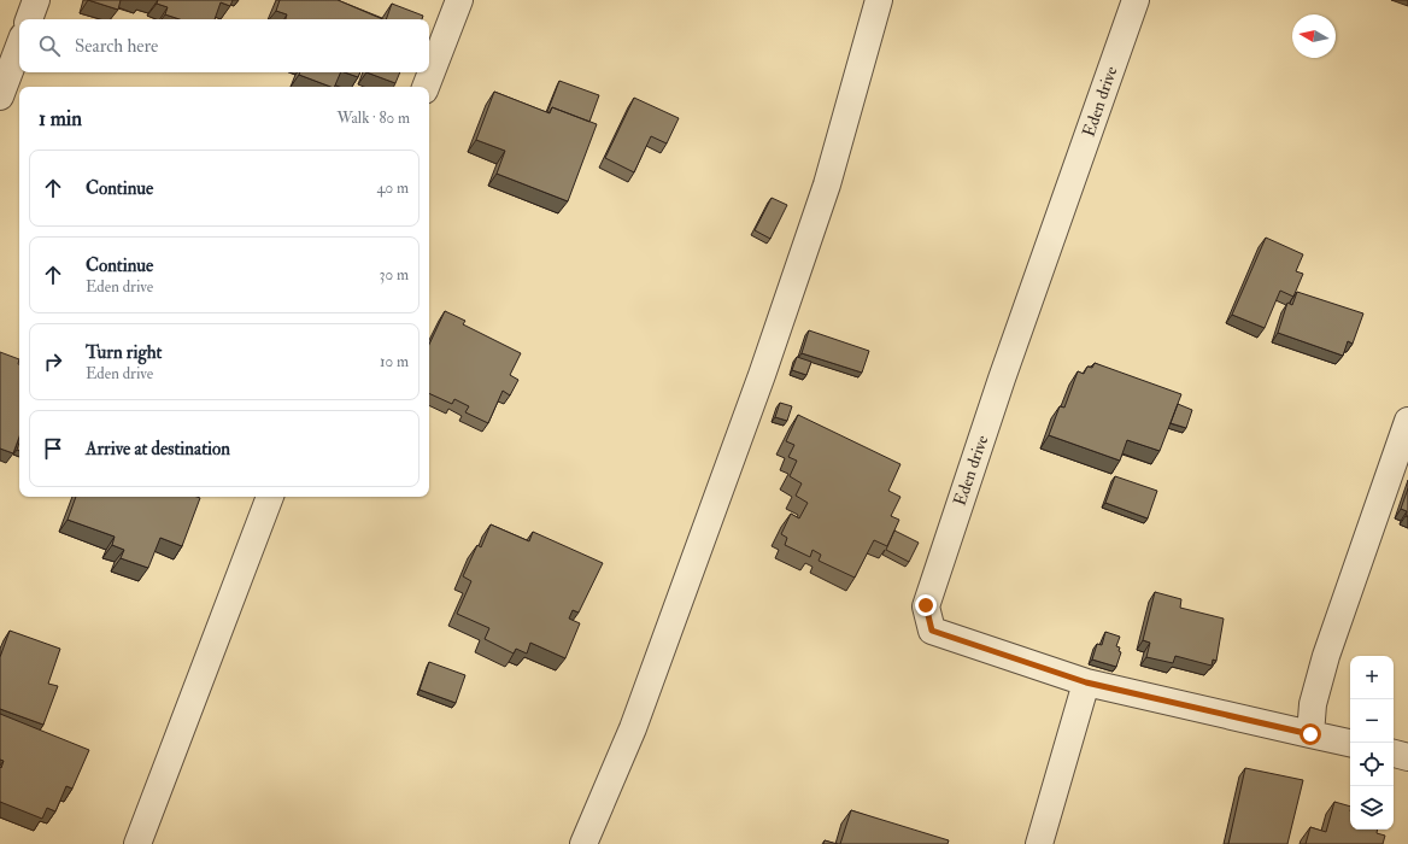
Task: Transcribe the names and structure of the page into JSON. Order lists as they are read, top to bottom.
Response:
{
  "streets": {
    "street": ["Eden drive"]
  },
  "north": "left",
  "page": {
    "search": "Search here",
    "heading": ["1 min", "Walk · 80 m"],
    "list": [
      ["Continue", "40 m"],
      ["Continue", "Eden drive", "30 m"],
      ["Turn right", "Eden drive", "10 m"],
      "Arrive at destination"
    ],
    "map_buttons": ["+", "−"]
  }
}
